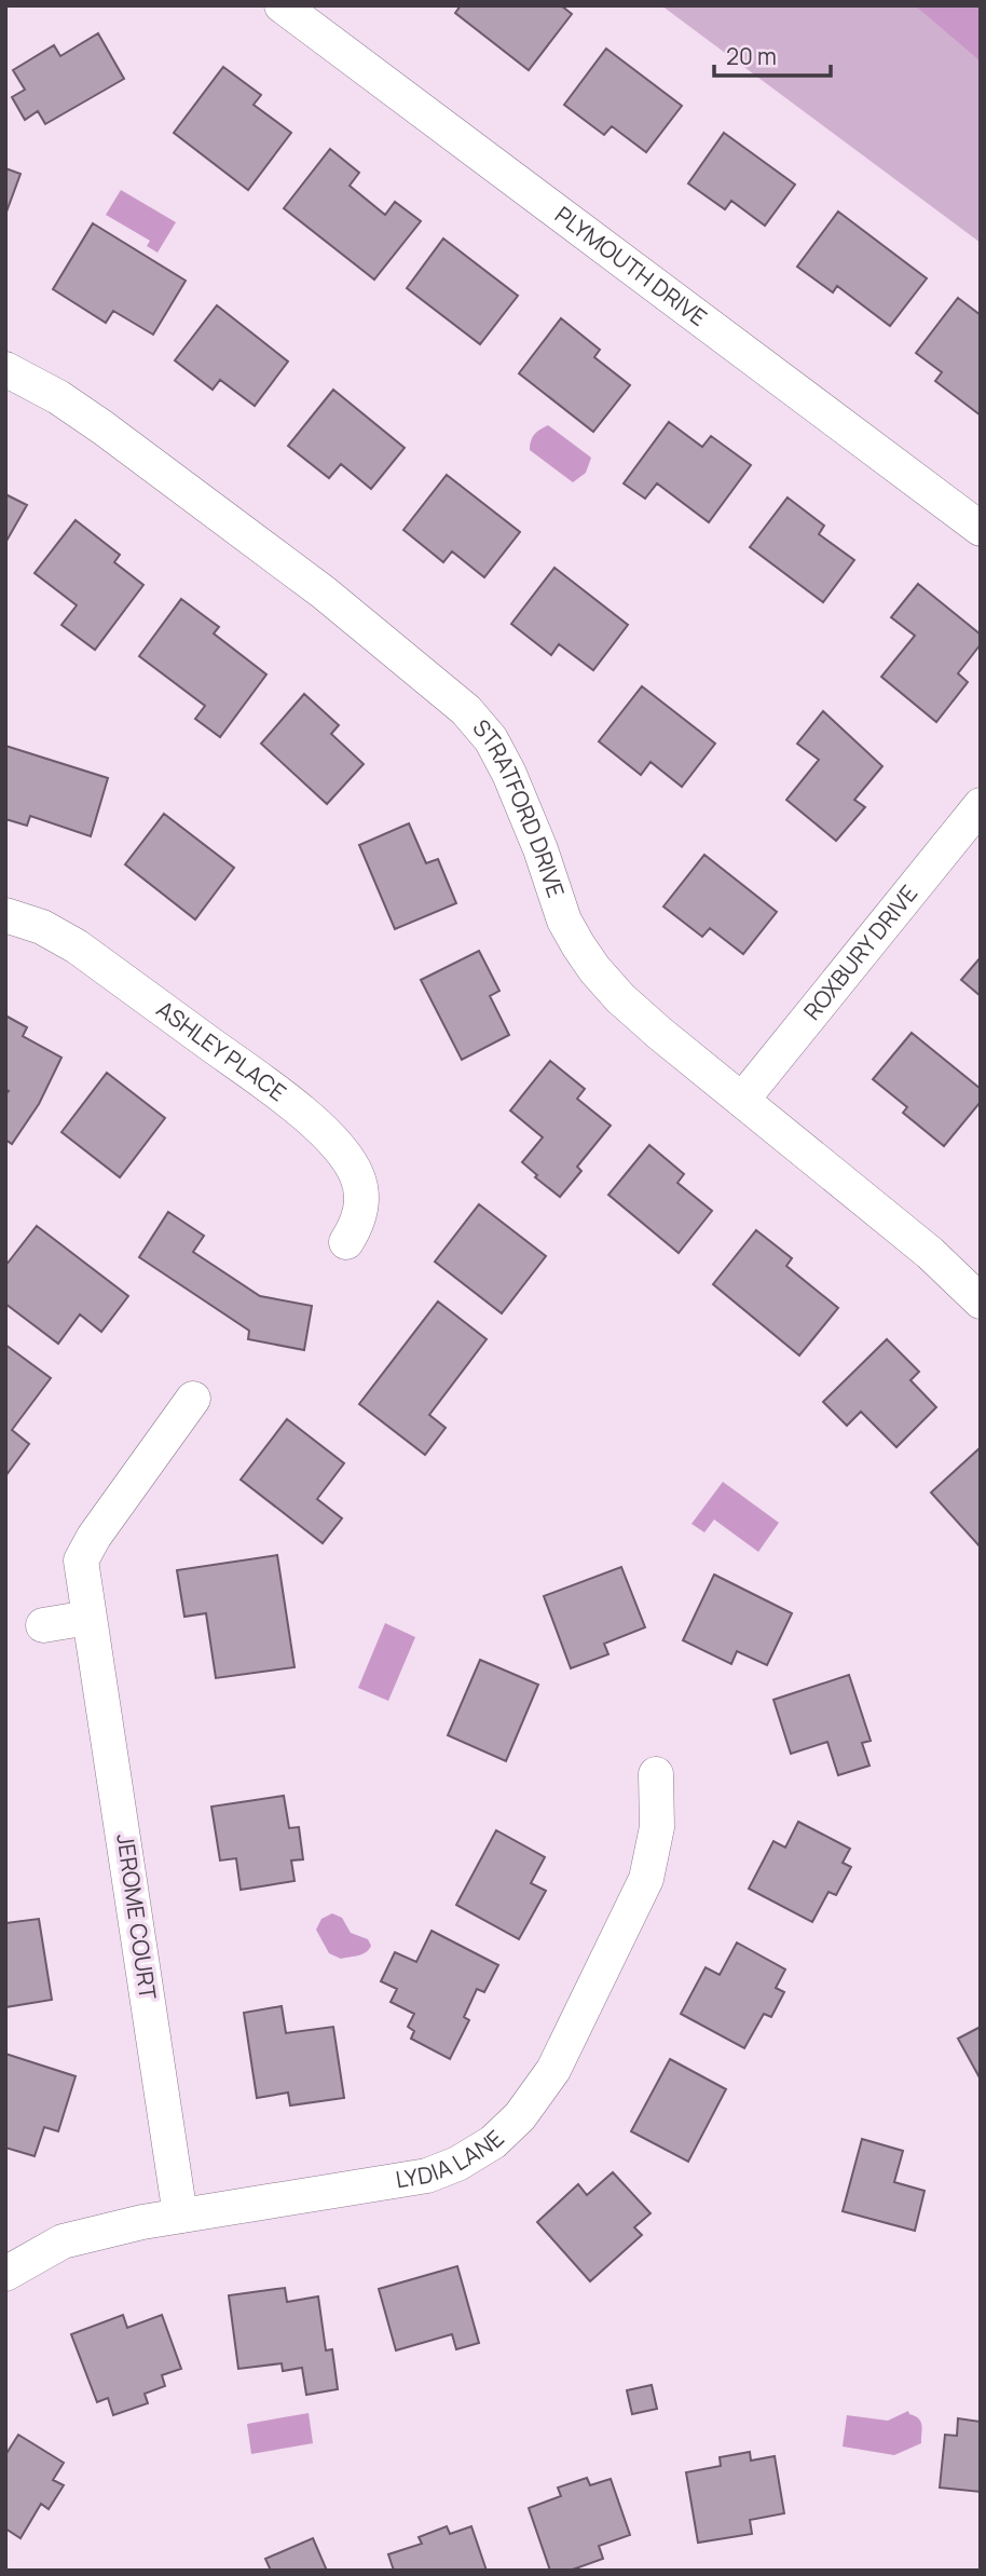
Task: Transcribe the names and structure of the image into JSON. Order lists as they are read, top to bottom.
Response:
{
  "streets": {
    "street": [
      "PLYMOUTH DRIVE",
      "STRATFORD DRIVE",
      "ROXBURY DRIVE",
      "ASHLEY PLACE",
      "JEROME COURT",
      "LYDIA LANE"
    ]
  },
  "crossings": [
    ["STRATFORD DRIVE", "ROXBURY DRIVE"],
    ["JEROME COURT", "LYDIA LANE"]
  ],
  "scale_bar": "20 m"
}
